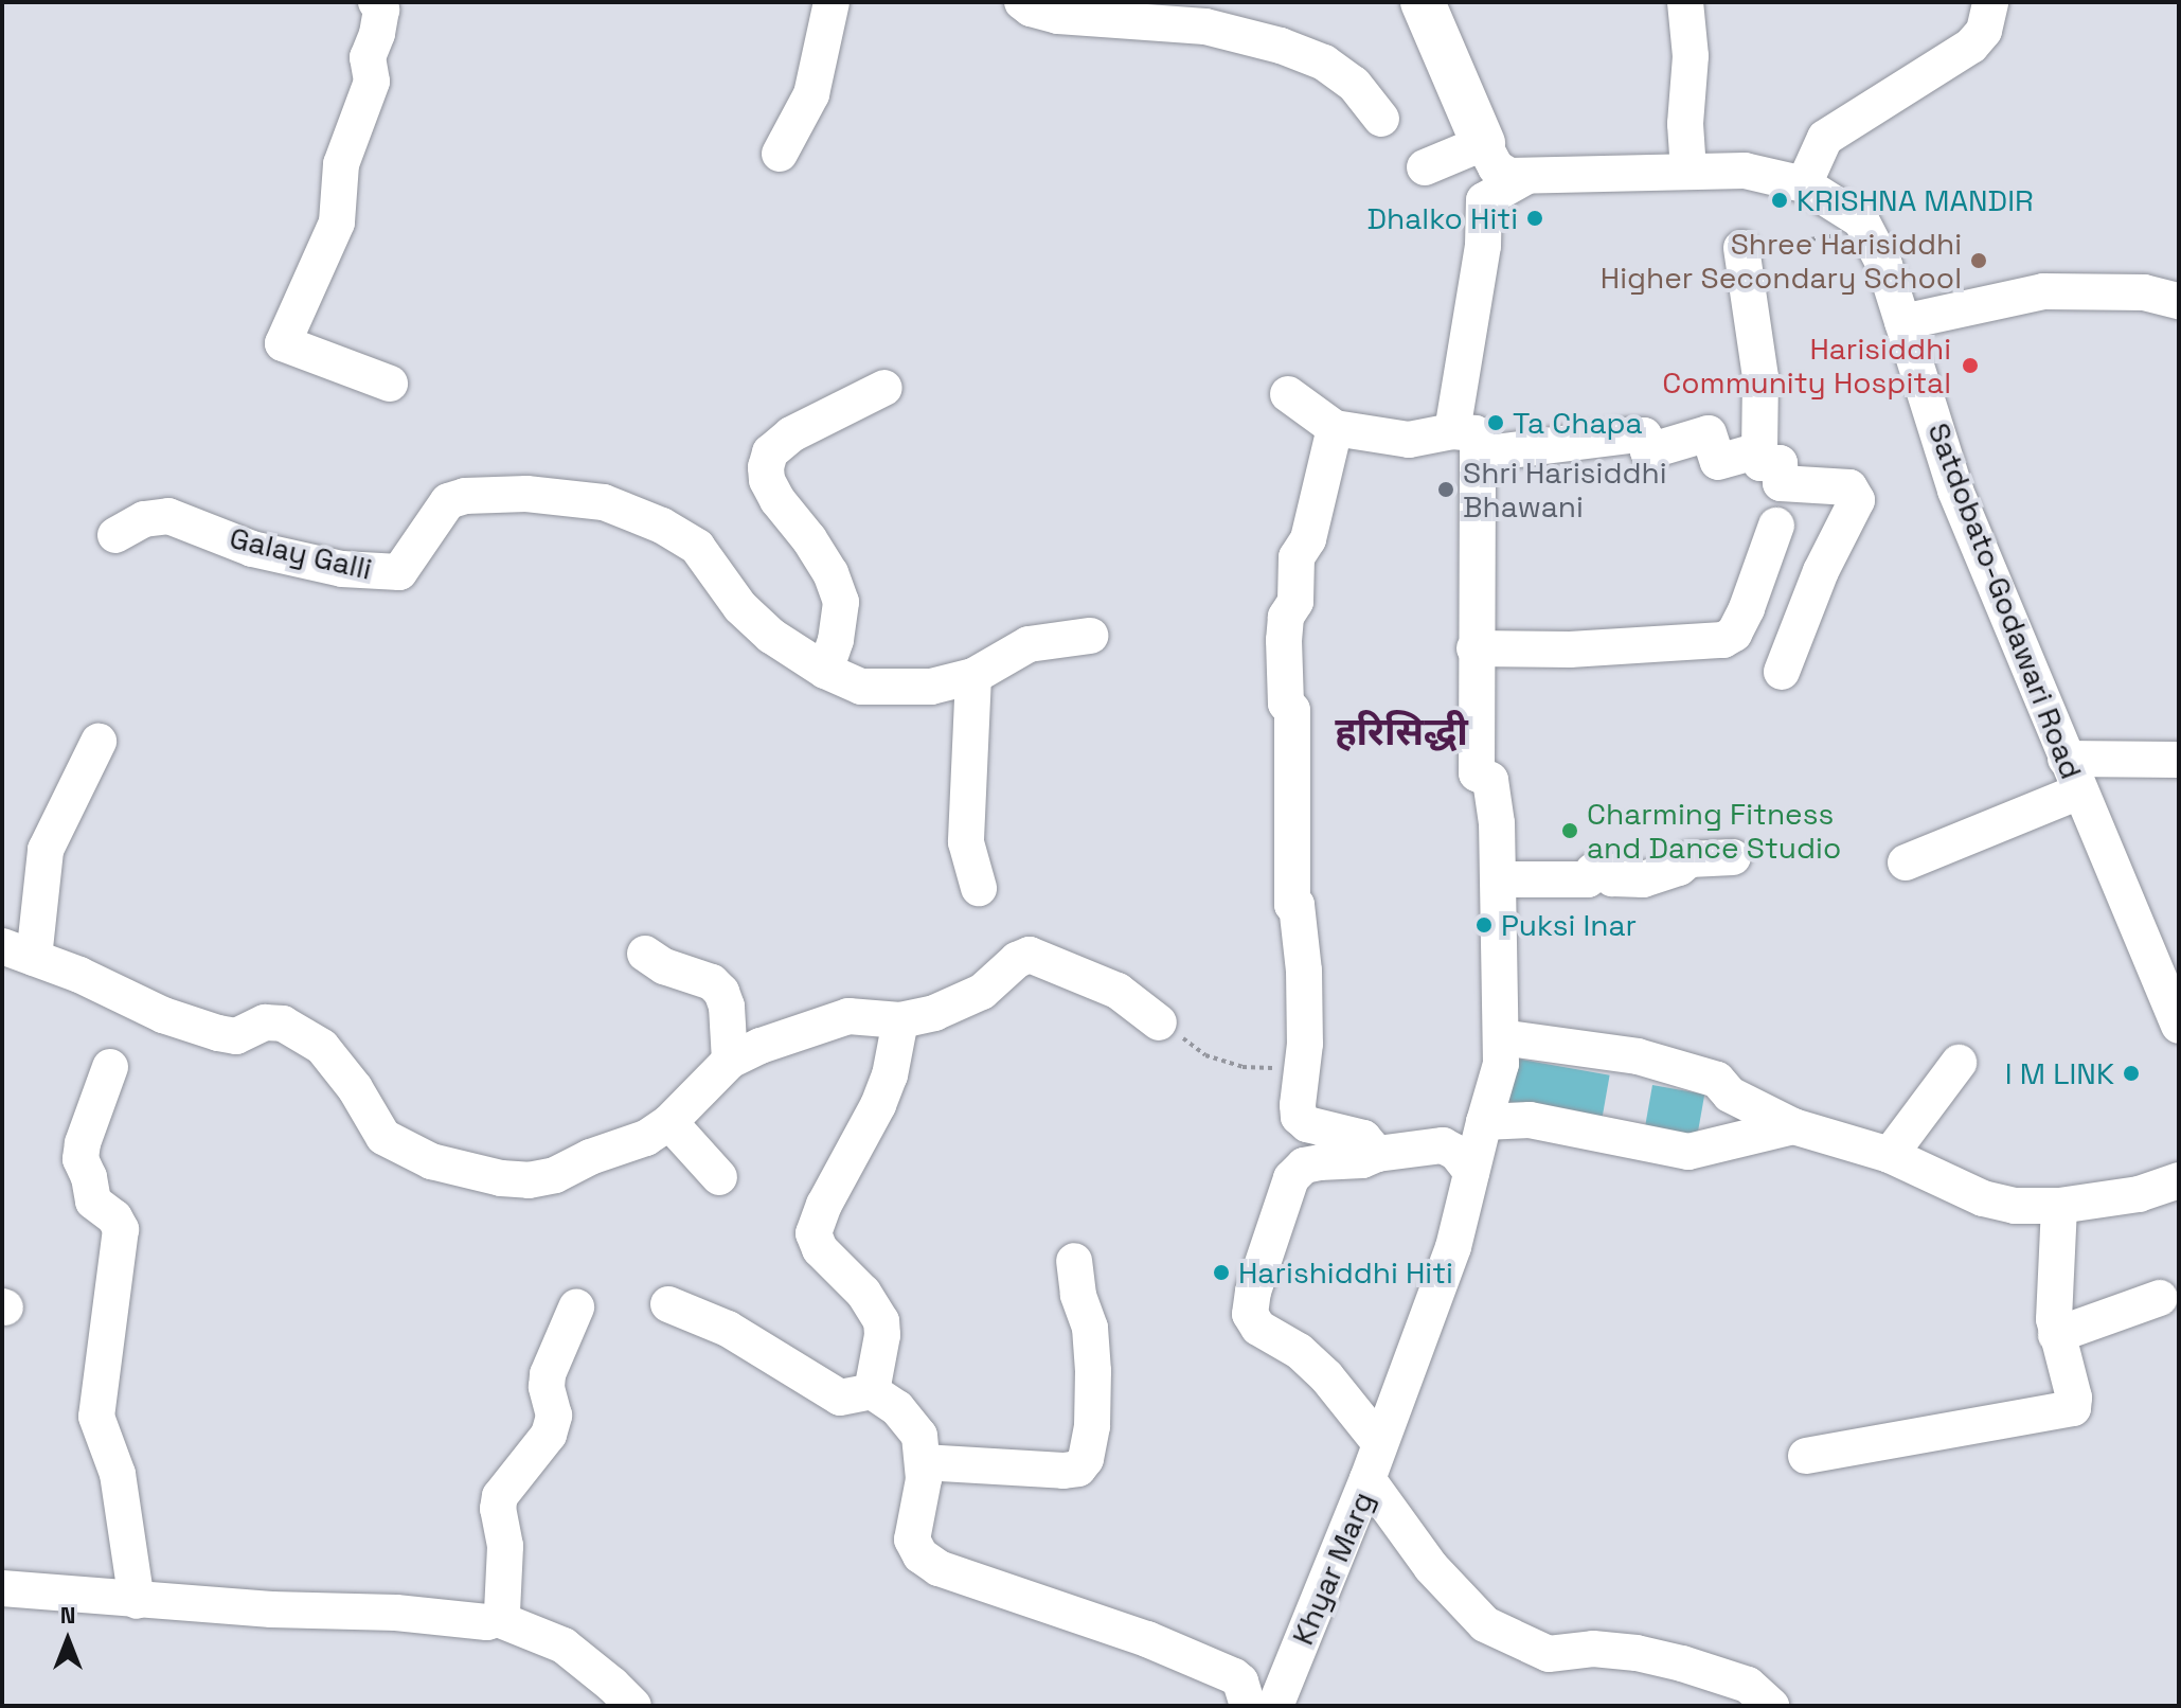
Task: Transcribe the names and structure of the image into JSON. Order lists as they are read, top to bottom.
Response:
{
  "streets": {
    "street": ["Galay Galli", "Satdobato-Godawari Road", "Khyar Marg"]
  },
  "districts": ["हरिसिद्धी"],
  "places": [
    "KRISHNA MANDIR",
    "Dhalko Hiti",
    "Shree Harisiddhi Higher Secondary School",
    "Harisiddhi Community Hospital",
    "Ta Chapa",
    "Shri Harisiddhi Bhawani",
    "Charming Fitness and Dance Studio",
    "Puksi Inar",
    "I M LINK",
    "Harishiddhi Hiti"
  ],
  "north": "top"
}
